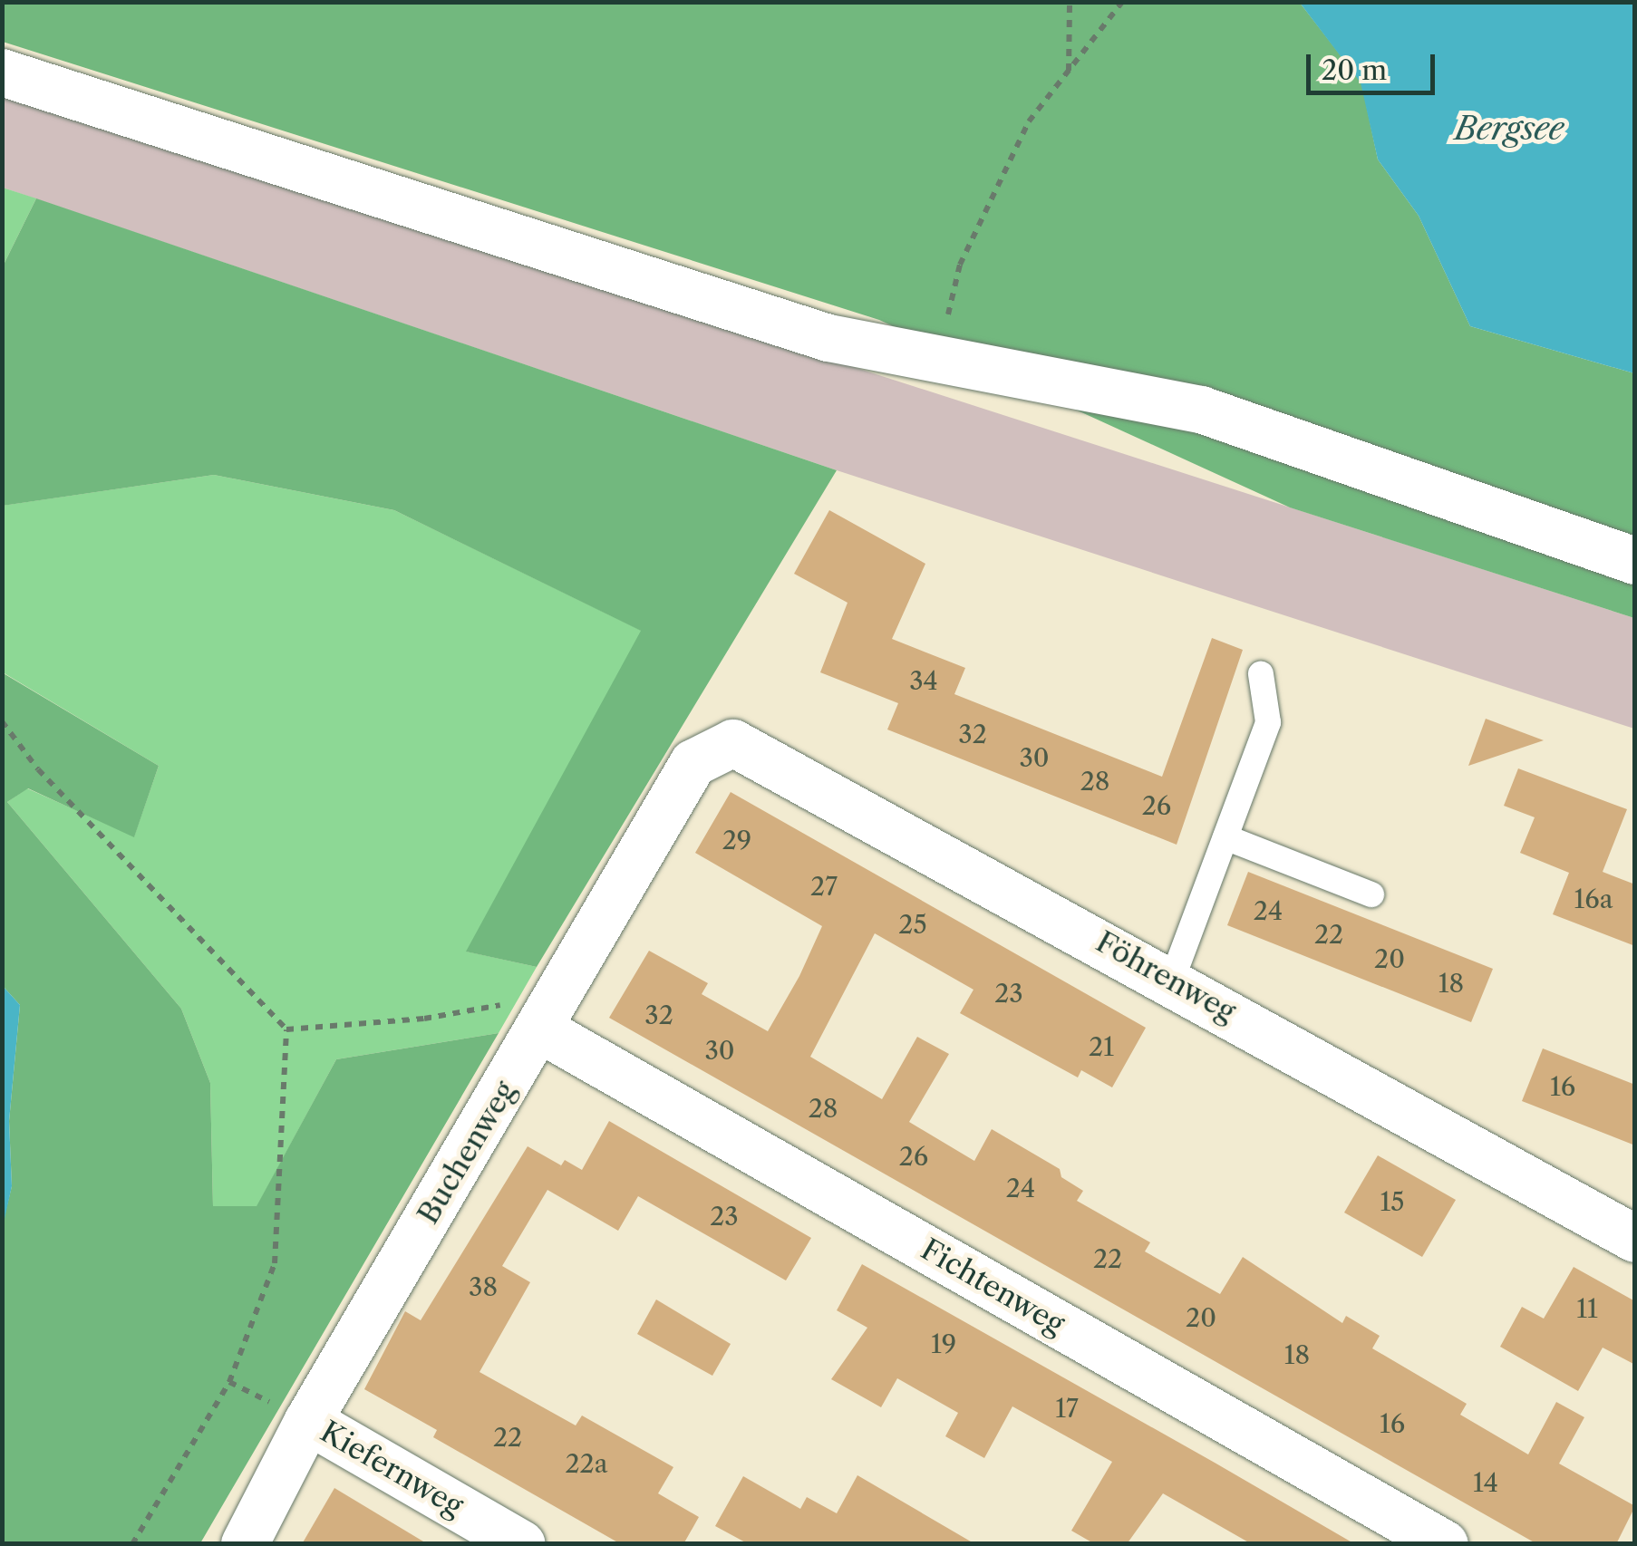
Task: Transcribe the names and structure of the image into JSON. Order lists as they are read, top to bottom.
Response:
{
  "streets": {
    "street": [
      "Föhrenweg",
      "Buchenweg",
      "Fichtenweg",
      "Kiefernweg"
    ]
  },
  "crossings": [
    ["Föhrenweg", "Buchenweg"],
    ["Buchenweg", "Fichtenweg"],
    ["Buchenweg", "Kiefernweg"]
  ],
  "water": ["Bergsee"],
  "house_numbers": [
    "34",
    "32",
    "30",
    "28",
    "26",
    "29",
    "27",
    "16a",
    "24",
    "25",
    "22",
    "20",
    "18",
    "23",
    "32",
    "21",
    "30",
    "16",
    "28",
    "26",
    "24",
    "15",
    "23",
    "22",
    "38",
    "11",
    "20",
    "19",
    "18",
    "17",
    "16",
    "22",
    "22a",
    "14"
  ],
  "scale_bar": "20 m"
}
